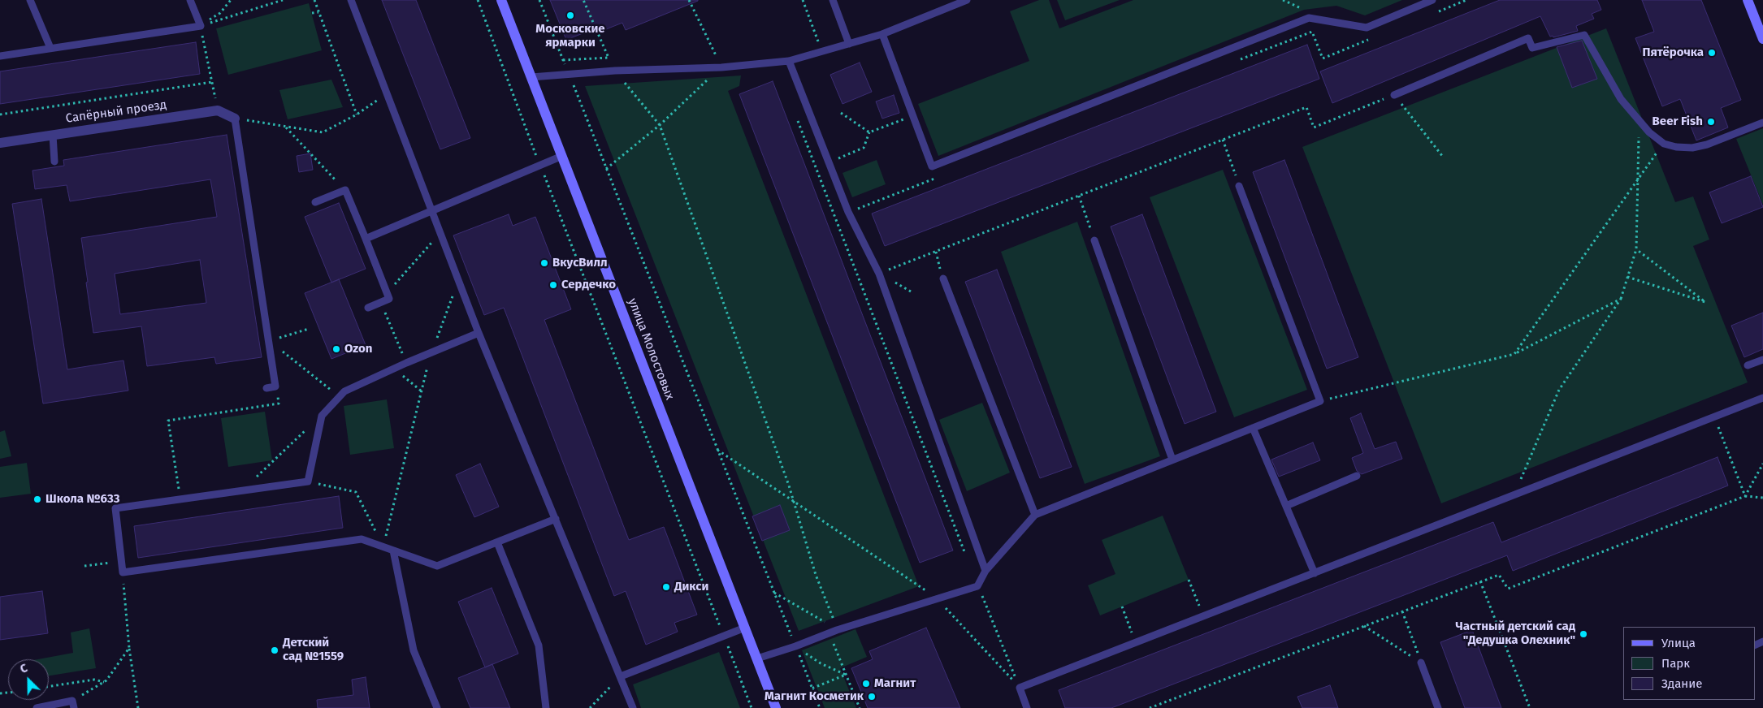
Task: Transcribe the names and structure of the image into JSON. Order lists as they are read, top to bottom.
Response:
{
  "streets": {
    "street": ["Сапёрный проезд", "улица Молостовых"]
  },
  "places": [
    "Московские ярмарки",
    "Пятёрочка",
    "Beer Fish",
    "ВкусВилл",
    "Сердечко",
    "Ozon",
    "Школа №633",
    "Дикси",
    "Частный детский сад \"Дедушка Олехник\"",
    "Детский сад №1559",
    "Магнит",
    "Магнит Косметик"
  ],
  "legend": ["Улица", "Парк", "Здание"],
  "north": "top left"
}
